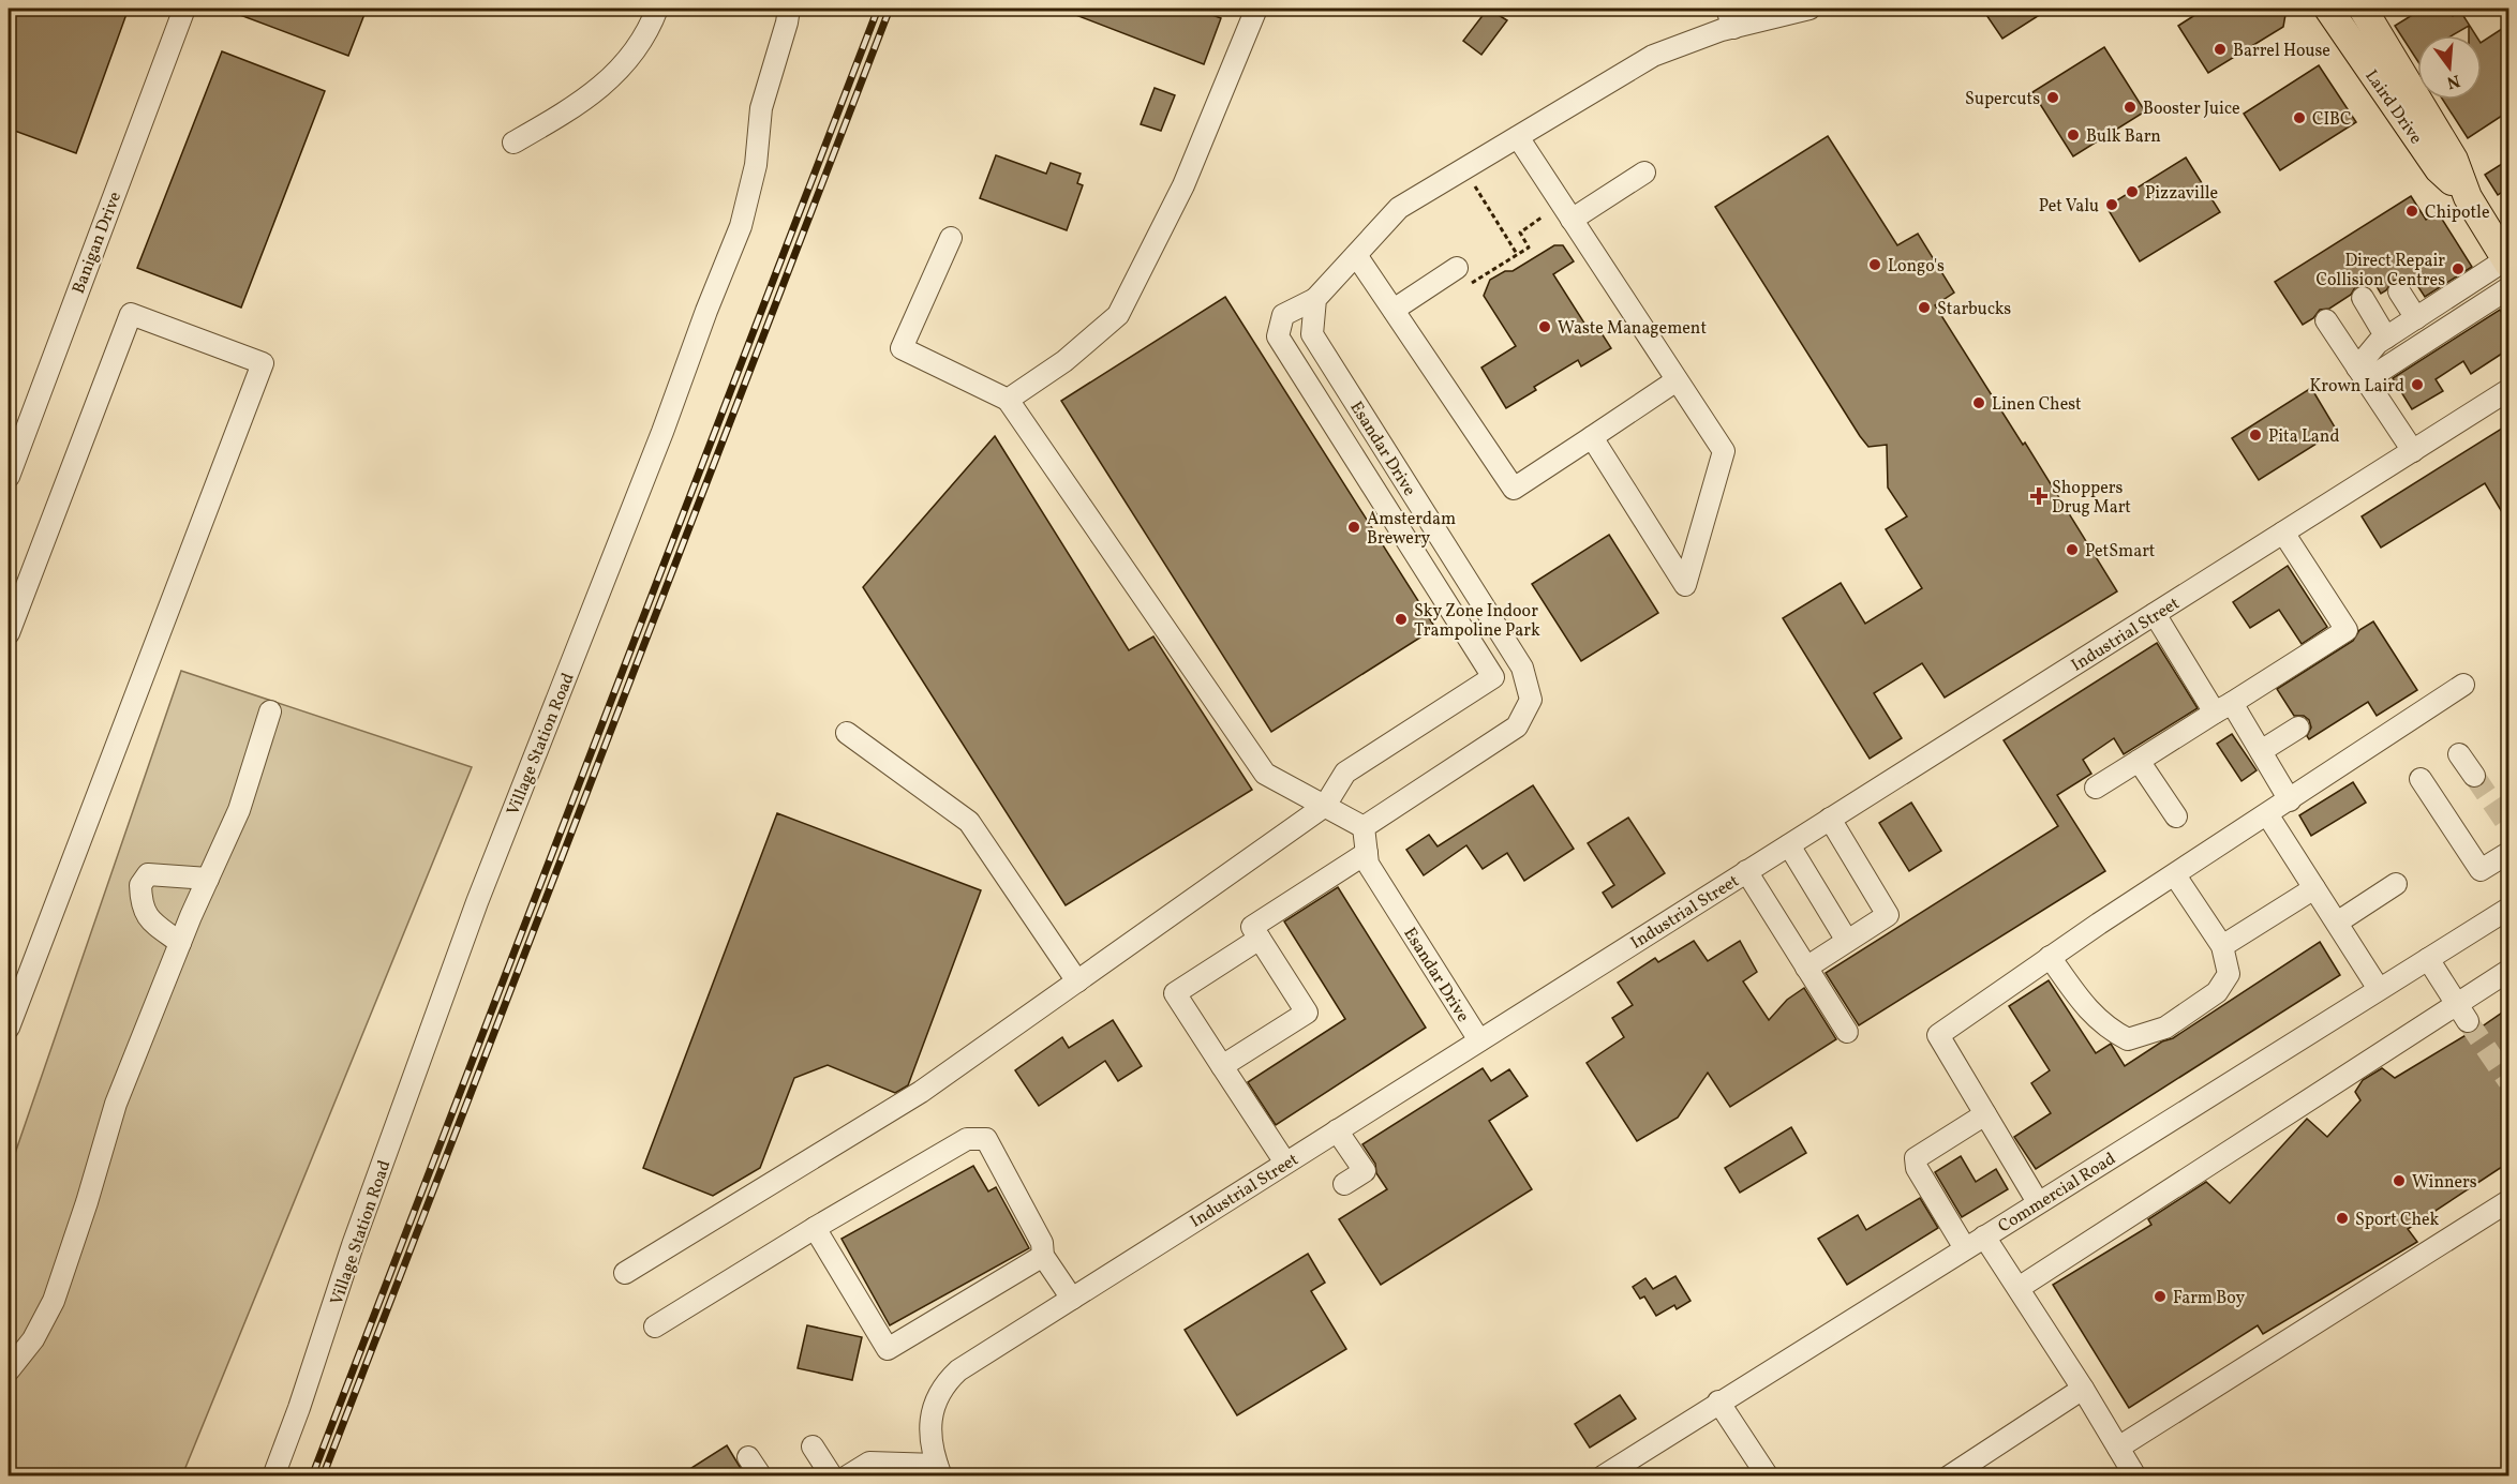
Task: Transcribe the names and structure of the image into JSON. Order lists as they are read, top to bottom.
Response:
{
  "streets": {
    "main road": ["Laird Drive"],
    "street": [
      "Banigan Drive",
      "Esandar Drive",
      "Industrial Street",
      "Village Station Road",
      "Commercial Road"
    ]
  },
  "crossings": [
    ["Esandar Drive", "Industrial Street"]
  ],
  "places": {
    "other": [
      "Barrel House",
      "Supercuts",
      "Booster Juice",
      "CIBC",
      "Bulk Barn",
      "Pizzaville",
      "Pet Valu",
      "Chipotle",
      "Longo's",
      "Direct Repair Collision Centres",
      "Starbucks",
      "Waste Management",
      "Krown Laird",
      "Linen Chest",
      "Pita Land",
      "Amsterdam Brewery",
      "PetSmart",
      "Sky Zone Indoor Trampoline Park",
      "Winners",
      "Sport Chek",
      "Farm Boy"
    ],
    "health": ["Shoppers Drug Mart"]
  },
  "north": "bottom"
}
